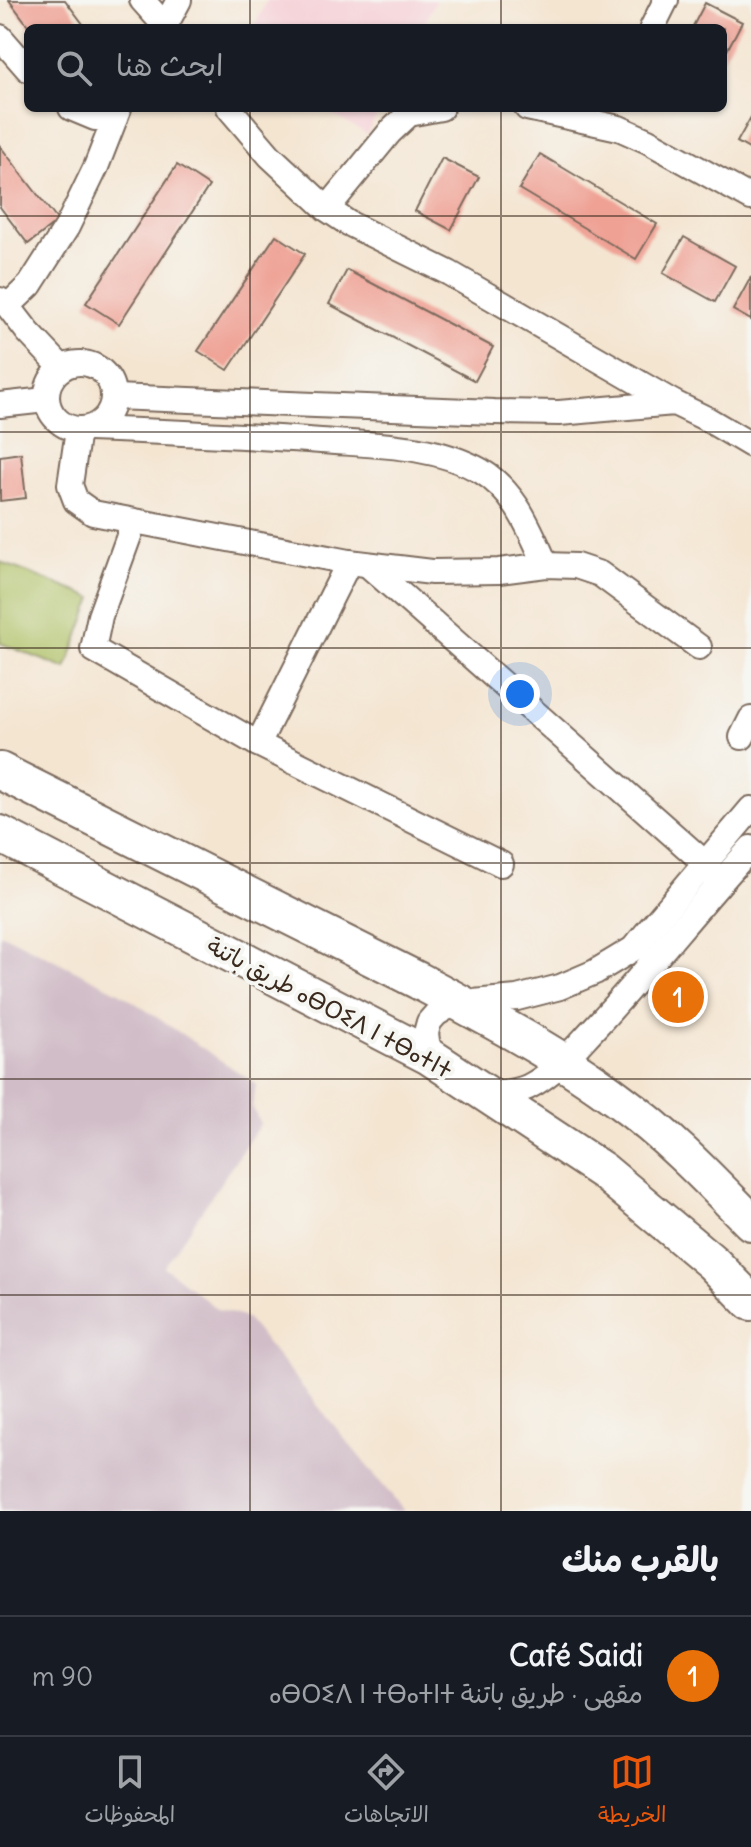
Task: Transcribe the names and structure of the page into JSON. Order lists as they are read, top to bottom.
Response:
{
  "streets": {
    "main road": ["طريق باتنة ⴰⴱⵔⵉⴷ ⵏ ⵜⴱⴰⵜⵏⵜ"]
  },
  "page": {
    "search": "ابحث هنا",
    "pins": "1",
    "heading": "بالقرب منك",
    "list": [
      {
        "mark": "1",
        "name": "Café Saidi",
        "note": "مقهى · طريق باتنة ⴰⴱⵔⵉⴷ ⵏ ⵜⴱⴰⵜⵏⵜ",
        "value": "90 m"
      }
    ],
    "nav": ["الخريطة", "الاتجاهات", "المحفوظات"]
  }
}
